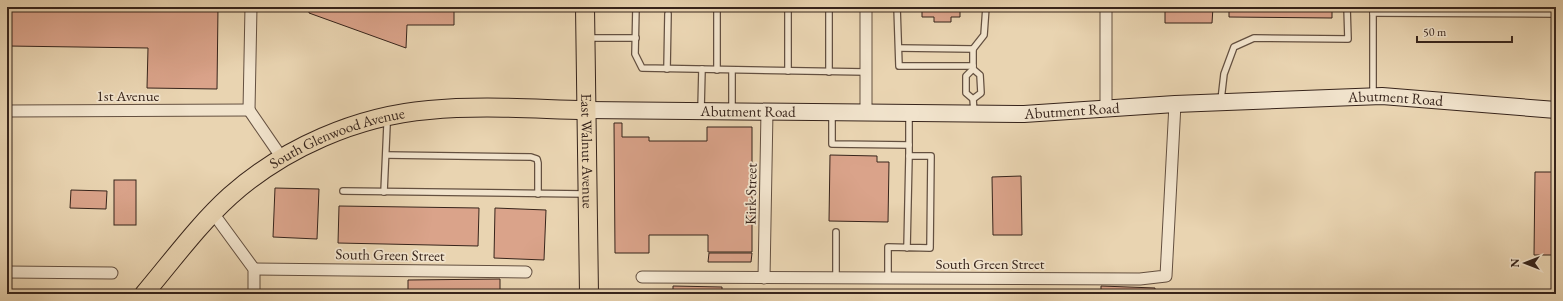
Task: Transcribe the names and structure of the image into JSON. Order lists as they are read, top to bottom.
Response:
{
  "streets": {
    "main road": ["Abutment Road", "South Glenwood Avenue", "East Walnut Avenue"],
    "street": ["1st Avenue", "Kirk Street", "South Green Street"]
  },
  "crossings": [
    ["Abutment Road", "South Glenwood Avenue"],
    ["Abutment Road", "East Walnut Avenue"],
    ["Abutment Road", "Kirk Street"],
    ["Abutment Road", "South Green Street"],
    ["South Glenwood Avenue", "East Walnut Avenue"],
    ["Kirk Street", "South Green Street"]
  ],
  "scale_bar": "50 m",
  "north": "left"
}
